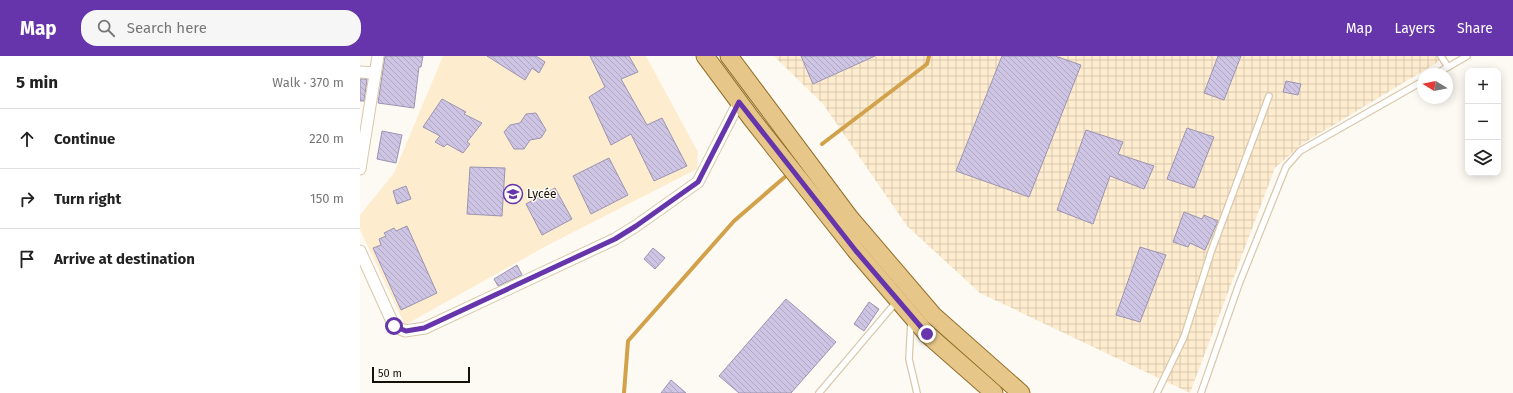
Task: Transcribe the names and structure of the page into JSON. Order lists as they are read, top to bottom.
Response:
{
  "places": {
    "school or university": ["Lycée"]
  },
  "scale_bar": "50 m",
  "north": "left",
  "page": {
    "header": "Map",
    "search": "Search here",
    "nav": ["Map", "Layers", "Share"],
    "heading": ["5 min", "Walk · 370 m"],
    "map_buttons": ["+", "−"],
    "list": [
      ["Continue", "220 m"],
      ["Turn right", "150 m"],
      "Arrive at destination"
    ],
    "scale": "50 m"
  }
}
